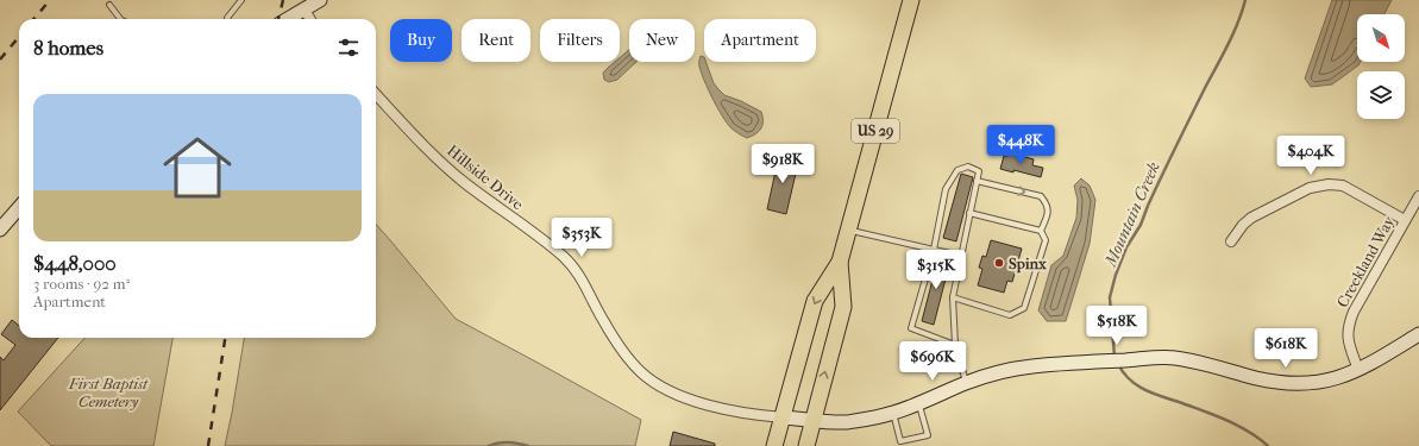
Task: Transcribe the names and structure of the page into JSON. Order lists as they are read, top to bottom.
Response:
{
  "streets": {
    "main road": ["US 29"],
    "street": ["Hillside Drive", "Creekland Way"]
  },
  "crossings": [
    ["US 29", "Hillside Drive"]
  ],
  "water": ["Mountain Creek"],
  "parks": ["First Baptist Cemetery"],
  "places": ["Spinx"],
  "north": "bottom right",
  "page": {
    "chip": [
      "Buy",
      "Rent",
      "Filters",
      "New",
      "Apartment"
    ],
    "heading": "8 homes",
    "list": [
      {
        "name": "$448,000",
        "note": "3 rooms · 92 m² · Apartment"
      }
    ],
    "price": [
      "$448K",
      "$404K",
      "$918K",
      "$353K",
      "$315K",
      "$518K",
      "$618K",
      "$696K"
    ]
  }
}
